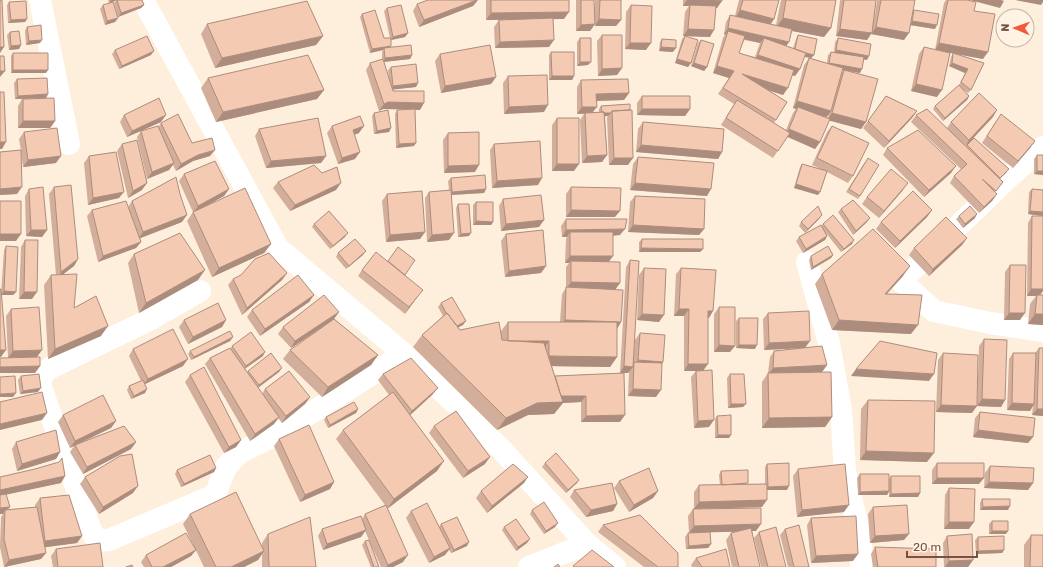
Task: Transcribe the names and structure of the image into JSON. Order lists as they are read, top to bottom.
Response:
{
  "scale_bar": "20 m",
  "north": "left"
}
